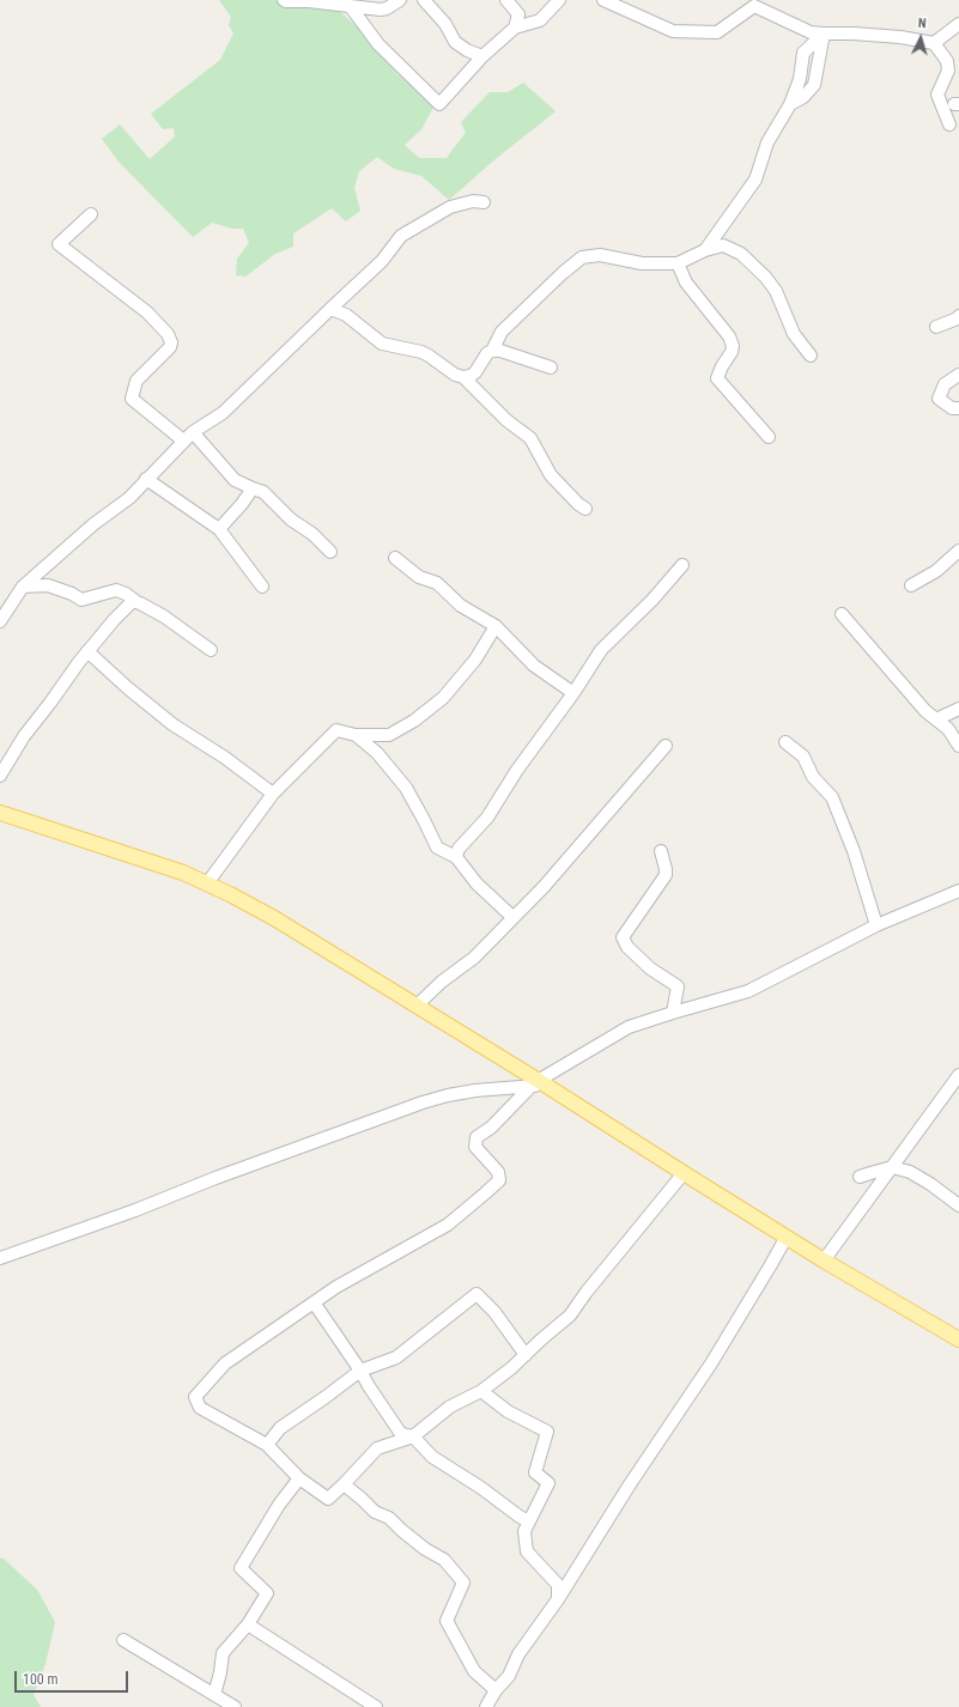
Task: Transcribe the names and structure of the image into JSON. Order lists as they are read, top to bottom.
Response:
{
  "scale_bar": "100 m",
  "north": "top"
}
